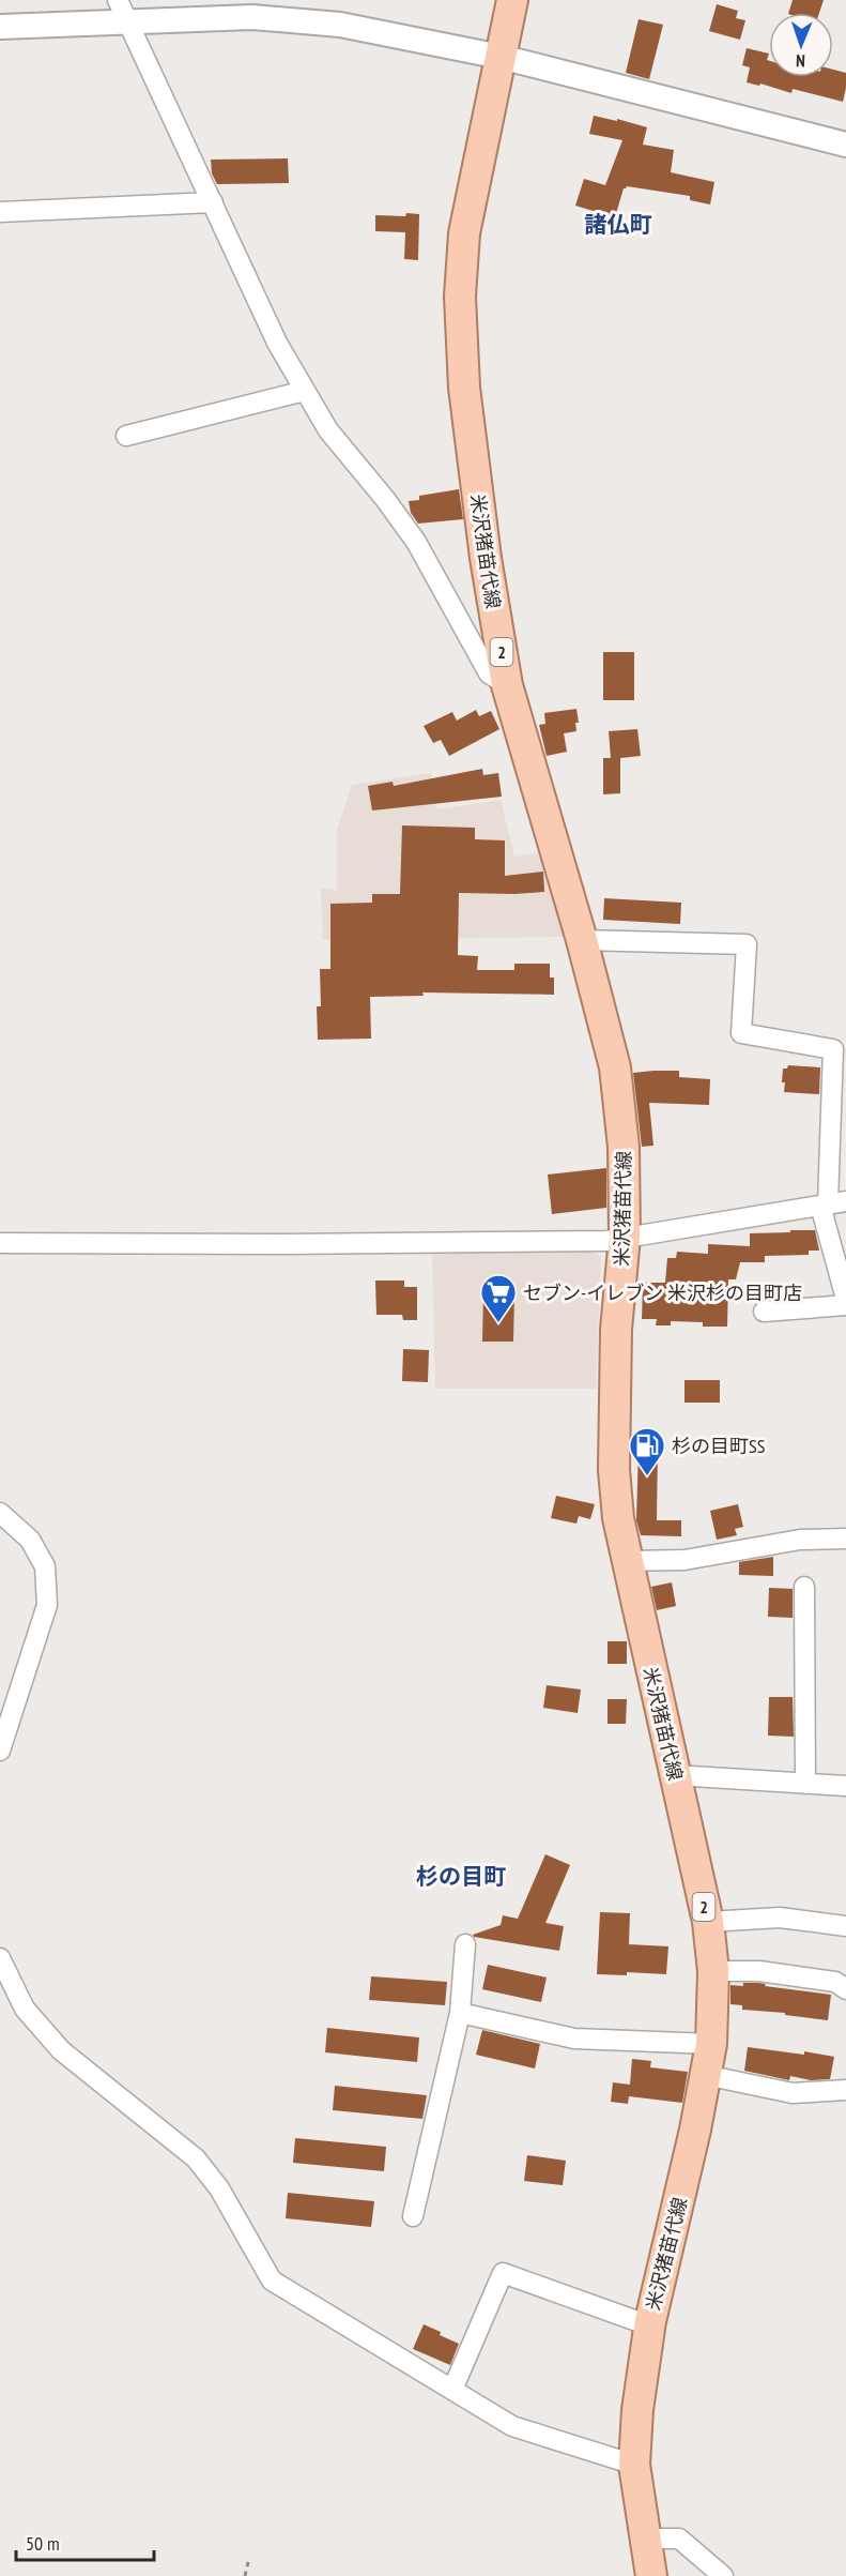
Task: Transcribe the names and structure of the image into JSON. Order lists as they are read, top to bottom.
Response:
{
  "streets": {
    "main road": ["米沢猪苗代線", "2"]
  },
  "districts": ["諸仏町", "杉の目町"],
  "places": {
    "supermarket": ["セブン-イレブン 米沢杉の目町店"],
    "fuel station": ["杉の目町SS"]
  },
  "scale_bar": "50 m",
  "north": "bottom"
}
